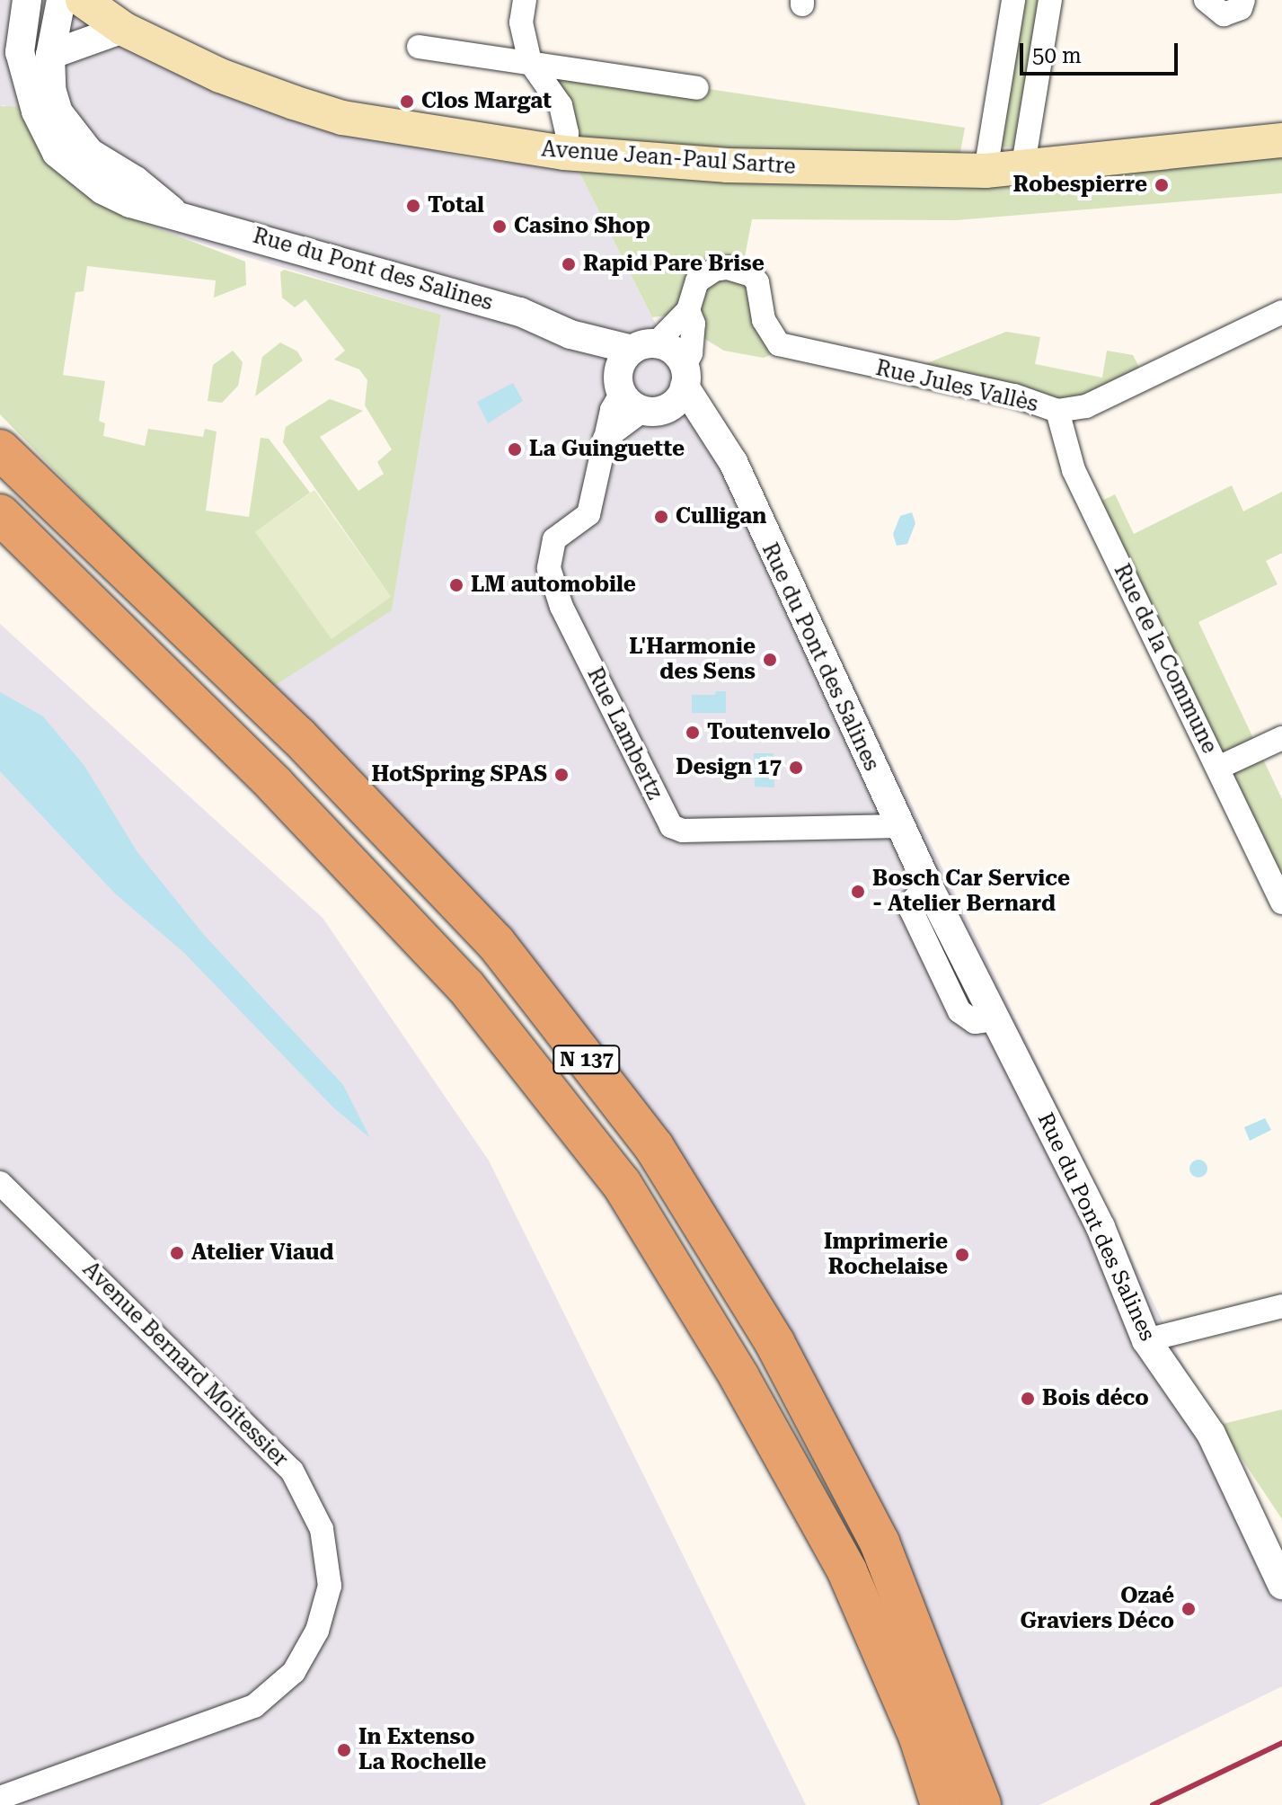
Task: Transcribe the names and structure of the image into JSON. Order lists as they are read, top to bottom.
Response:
{
  "streets": {
    "highway": ["N 137"],
    "main road": ["Avenue Jean-Paul Sartre"],
    "street": [
      "Rue du Pont des Salines",
      "Rue Jules Vallès",
      "Rue de la Commune",
      "Rue Lambertz",
      "Avenue Bernard Moitessier"
    ]
  },
  "crossings": [
    ["Rue du Pont des Salines", "Rue Jules Vallès"],
    ["Rue du Pont des Salines", "Rue Lambertz"],
    ["Rue Jules Vallès", "Rue de la Commune"],
    ["Rue Jules Vallès", "Rue Lambertz"]
  ],
  "places": [
    "Clos Margat",
    "Robespierre",
    "Total",
    "Casino Shop",
    "Rapid Pare Brise",
    "La Guinguette",
    "Culligan",
    "LM automobile",
    "L'Harmonie des Sens",
    "Toutenvelo",
    "Design 17",
    "HotSpring SPAS",
    "Bosch Car Service - Atelier Bernard",
    "Atelier Viaud",
    "Imprimerie Rochelaise",
    "Bois déco",
    "Ozaé Graviers Déco",
    "In Extenso La Rochelle"
  ],
  "scale_bar": "50 m"
}
